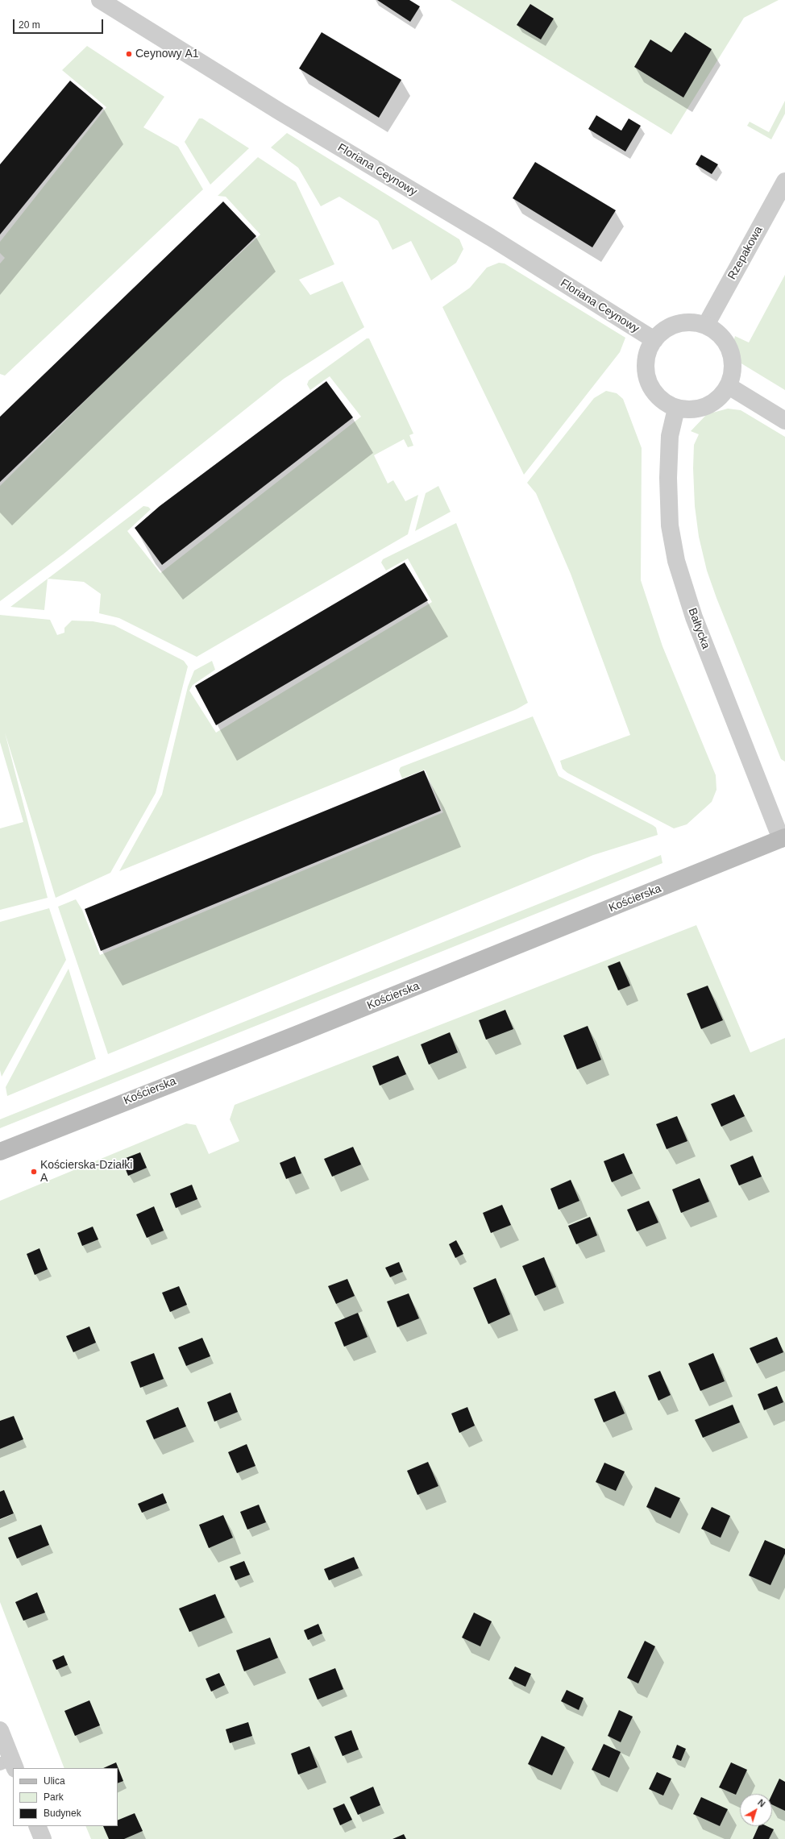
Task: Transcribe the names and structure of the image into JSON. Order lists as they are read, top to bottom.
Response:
{
  "streets": {
    "main road": ["Kościerska"],
    "street": ["Floriana Ceynowy", "Rzepakowa", "Bałtycka"]
  },
  "crossings": [
    ["Floriana Ceynowy", "Rzepakowa"],
    ["Floriana Ceynowy", "Bałtycka"],
    ["Rzepakowa", "Bałtycka"],
    ["Bałtycka", "Kościerska"]
  ],
  "places": ["Ceynowy A1", "Kościerska-Działki A"],
  "legend": ["Ulica", "Park", "Budynek"],
  "scale_bar": "20 m",
  "north": "top right"
}
